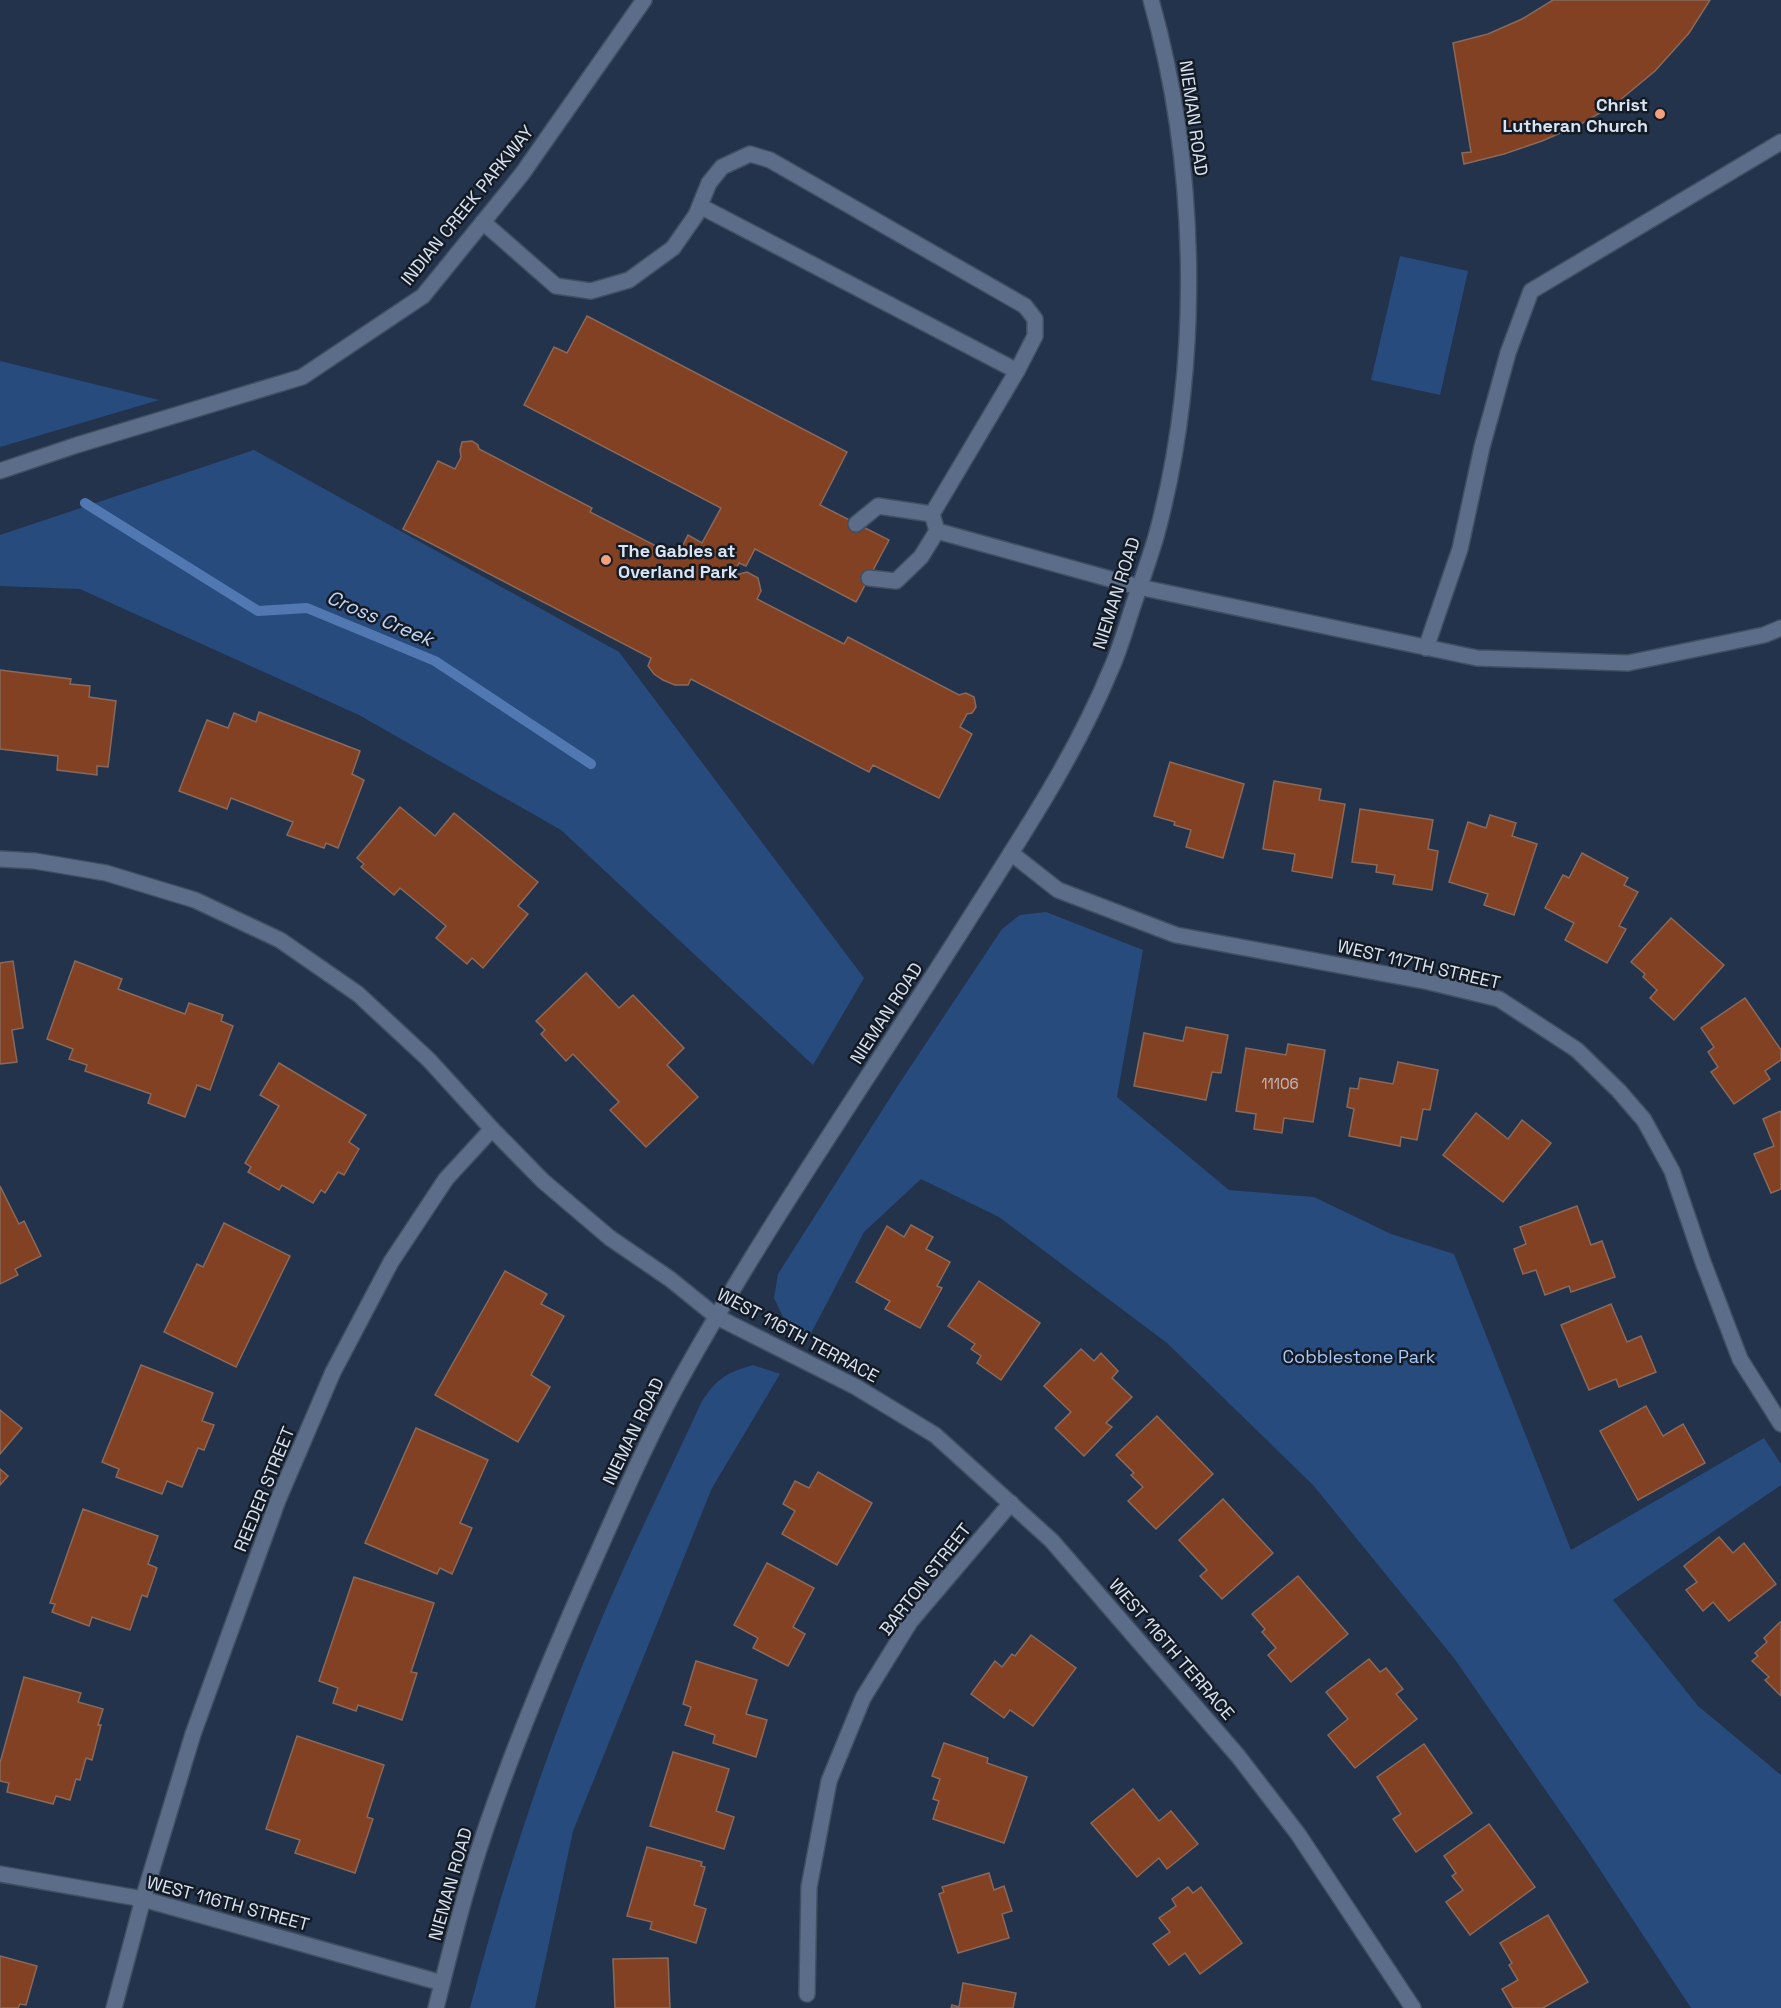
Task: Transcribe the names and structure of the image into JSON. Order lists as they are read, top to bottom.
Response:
{
  "streets": {
    "street": [
      "NIEMAN ROAD",
      "INDIAN CREEK PARKWAY",
      "WEST 117TH STREET",
      "WEST 116TH TERRACE",
      "REEDER STREET",
      "BARTON STREET",
      "WEST 116TH STREET"
    ]
  },
  "crossings": [
    ["NIEMAN ROAD", "WEST 117TH STREET"],
    ["NIEMAN ROAD", "WEST 116TH TERRACE"],
    ["NIEMAN ROAD", "WEST 116TH STREET"],
    ["WEST 116TH TERRACE", "REEDER STREET"],
    ["WEST 116TH TERRACE", "BARTON STREET"],
    ["REEDER STREET", "WEST 116TH STREET"]
  ],
  "water": ["Cross Creek"],
  "parks": ["Cobblestone Park"],
  "places": ["Christ Lutheran Church", "The Gables at Overland Park"],
  "house_numbers": ["11106"]
}
